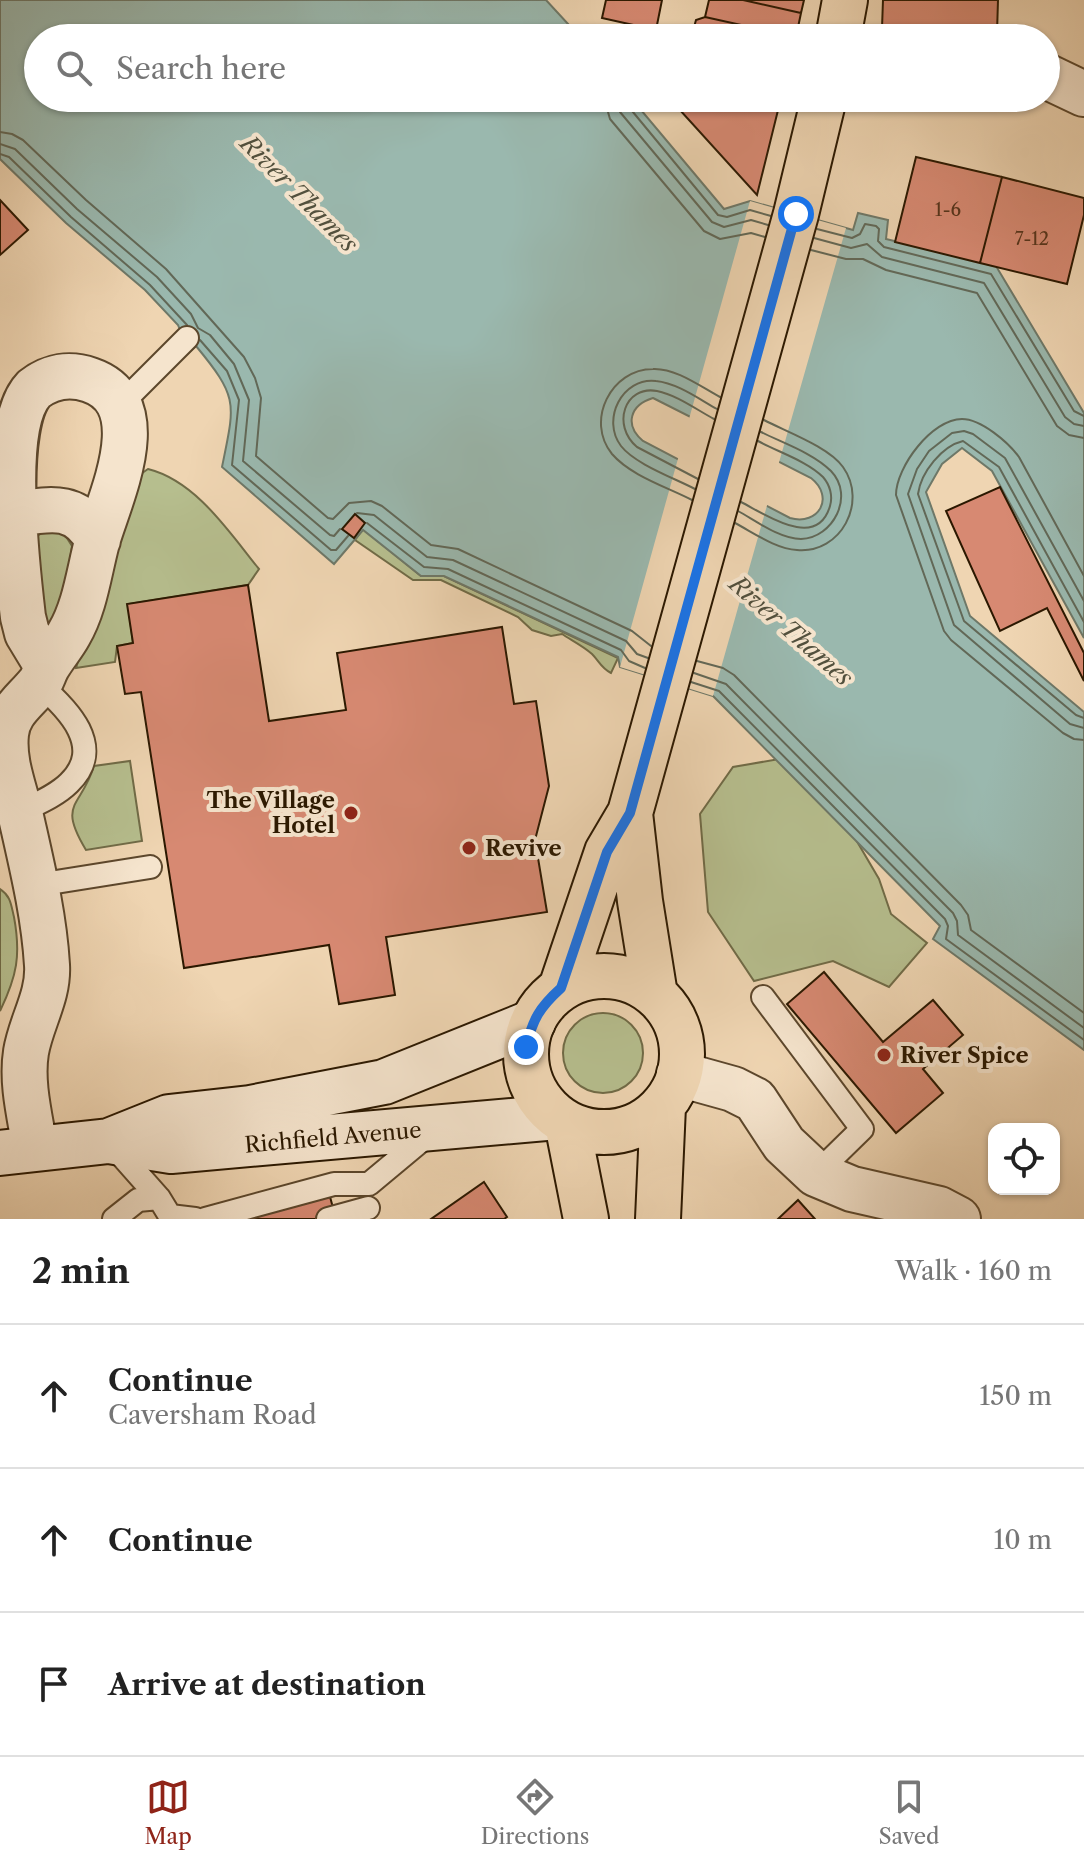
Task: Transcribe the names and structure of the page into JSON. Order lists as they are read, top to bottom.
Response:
{
  "streets": {
    "street": ["Richfield Avenue"]
  },
  "water": ["River Thames"],
  "places": ["The Village Hotel", "Revive", "River Spice"],
  "house_numbers": ["1-6", "7-12"],
  "page": {
    "search": "Search here",
    "heading": ["2 min", "Walk · 160 m"],
    "list": [
      ["Continue", "Caversham Road", "150 m"],
      ["Continue", "10 m"],
      "Arrive at destination"
    ],
    "nav": ["Map", "Directions", "Saved"]
  }
}
